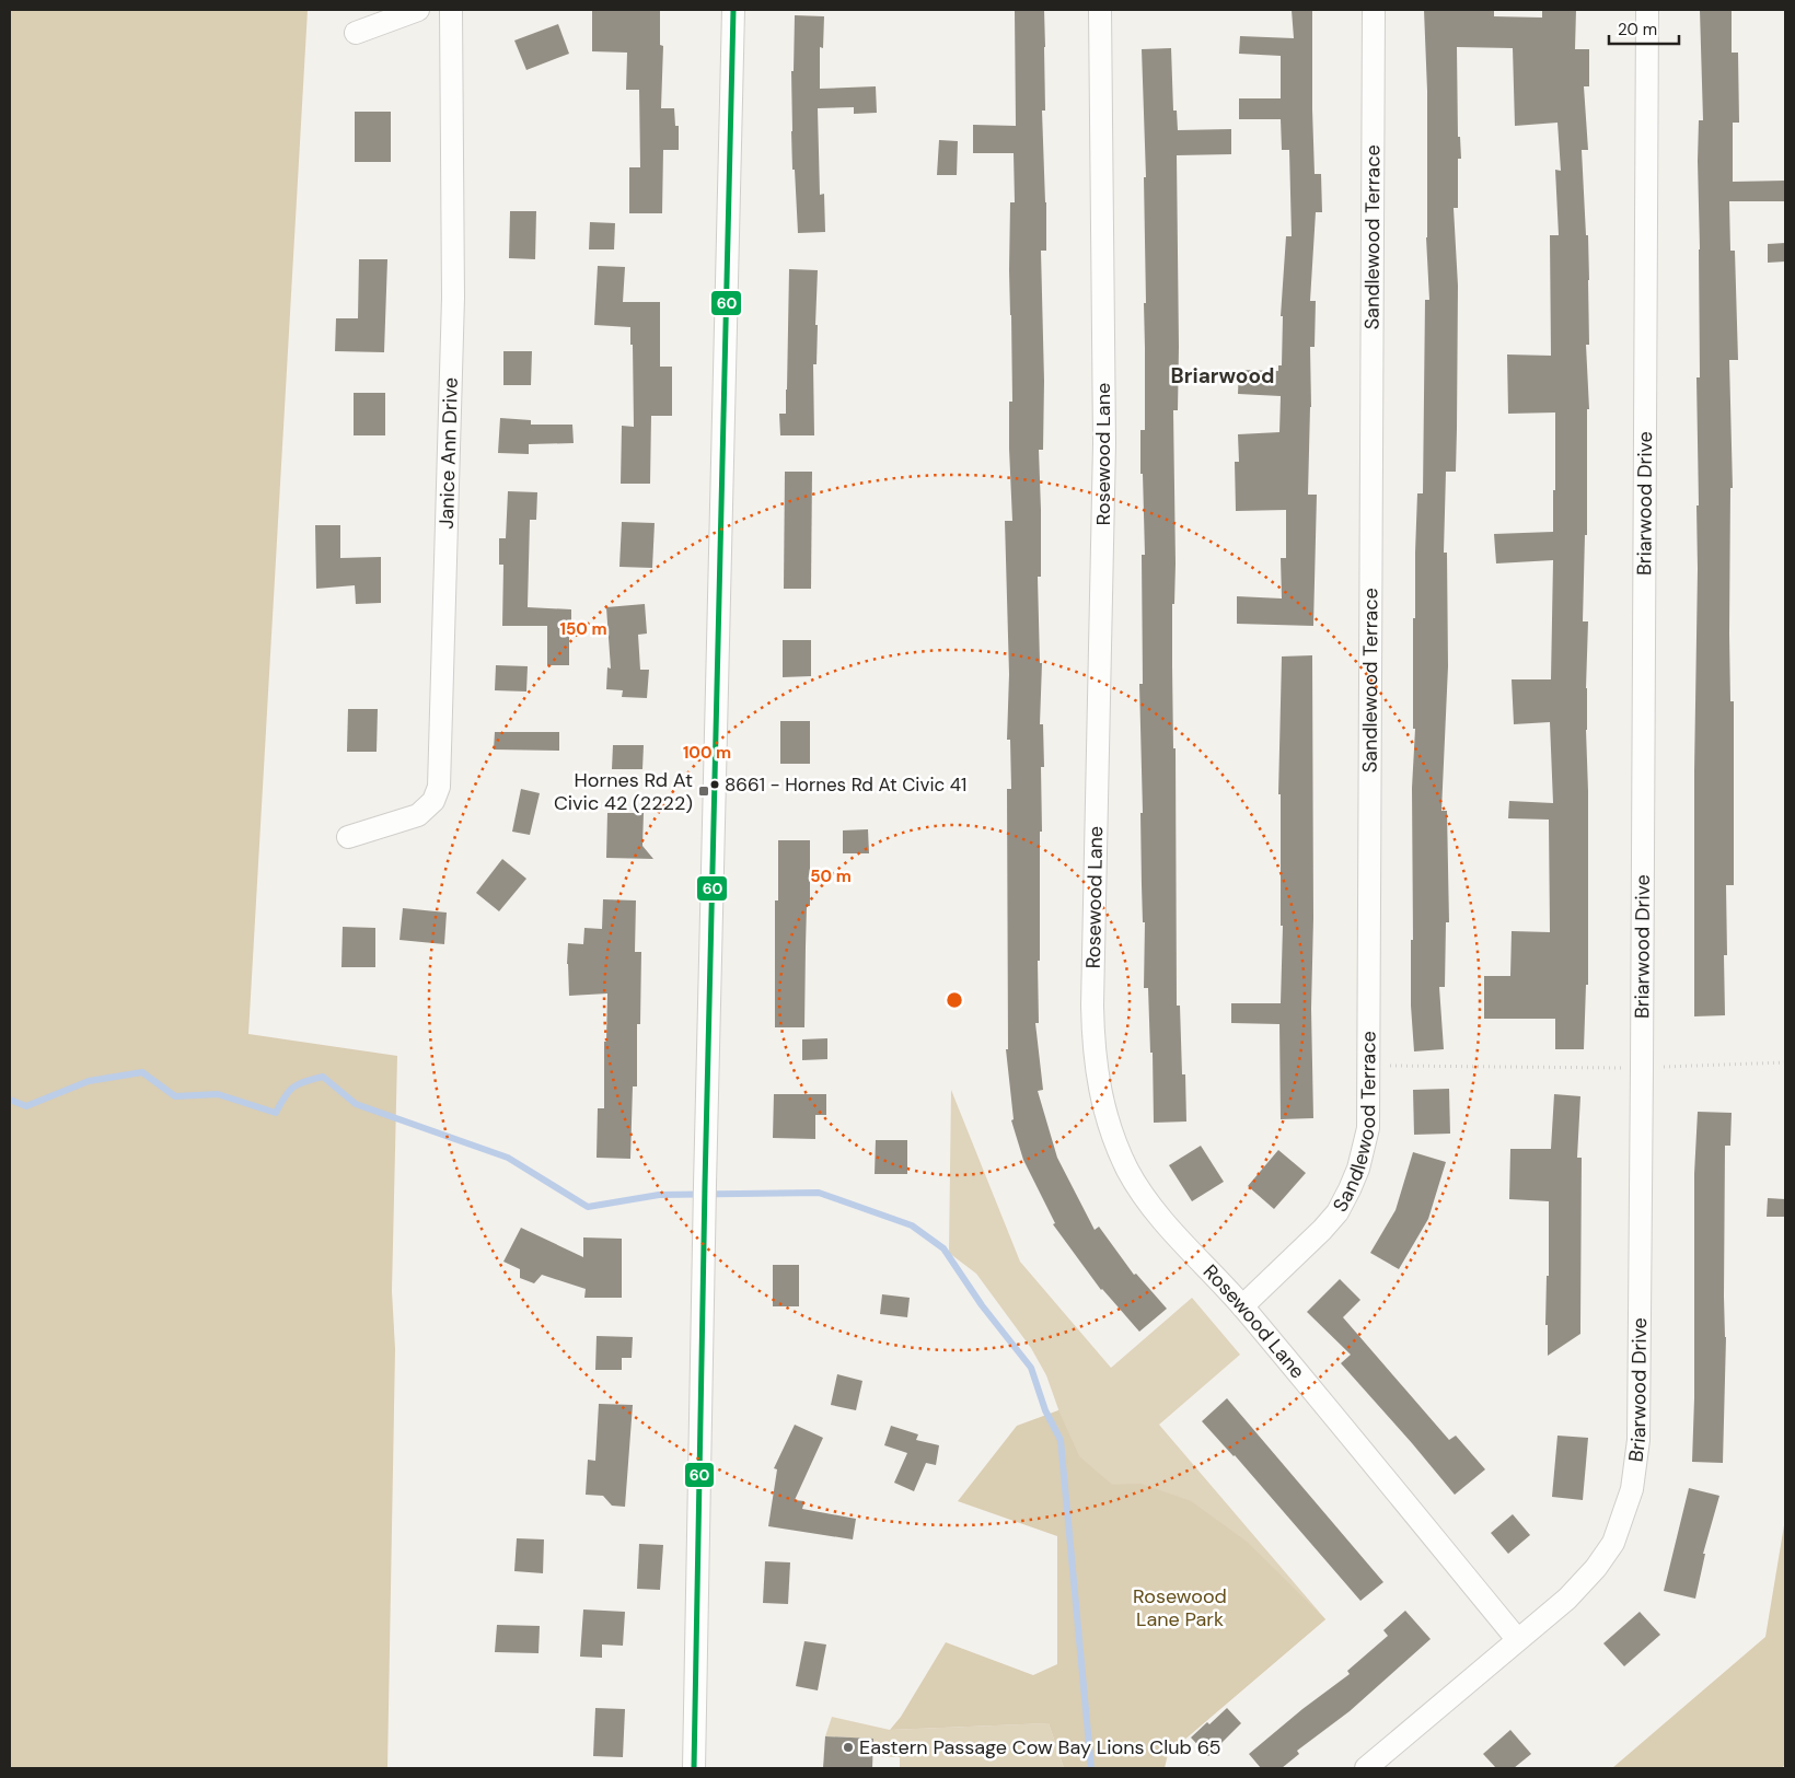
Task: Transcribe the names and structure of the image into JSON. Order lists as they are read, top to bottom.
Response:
{
  "streets": {
    "street": [
      "Sandlewood Terrace",
      "Janice Ann Drive",
      "Rosewood Lane",
      "Briarwood Drive"
    ]
  },
  "crossings": [
    ["Sandlewood Terrace", "Rosewood Lane"],
    ["Rosewood Lane", "Briarwood Drive"]
  ],
  "districts": ["Briarwood"],
  "parks": ["Rosewood Lane Park"],
  "places": {
    "other": ["8661 - Hornes Rd At Civic 41", "Eastern Passage Cow Bay Lions Club 65"],
    "transit": ["Hornes Rd At Civic 42 (2222)"]
  },
  "lines": ["transit line 60"],
  "scale_bar": "20 m",
  "rings": ["150 m", "100 m", "50 m"]
}
